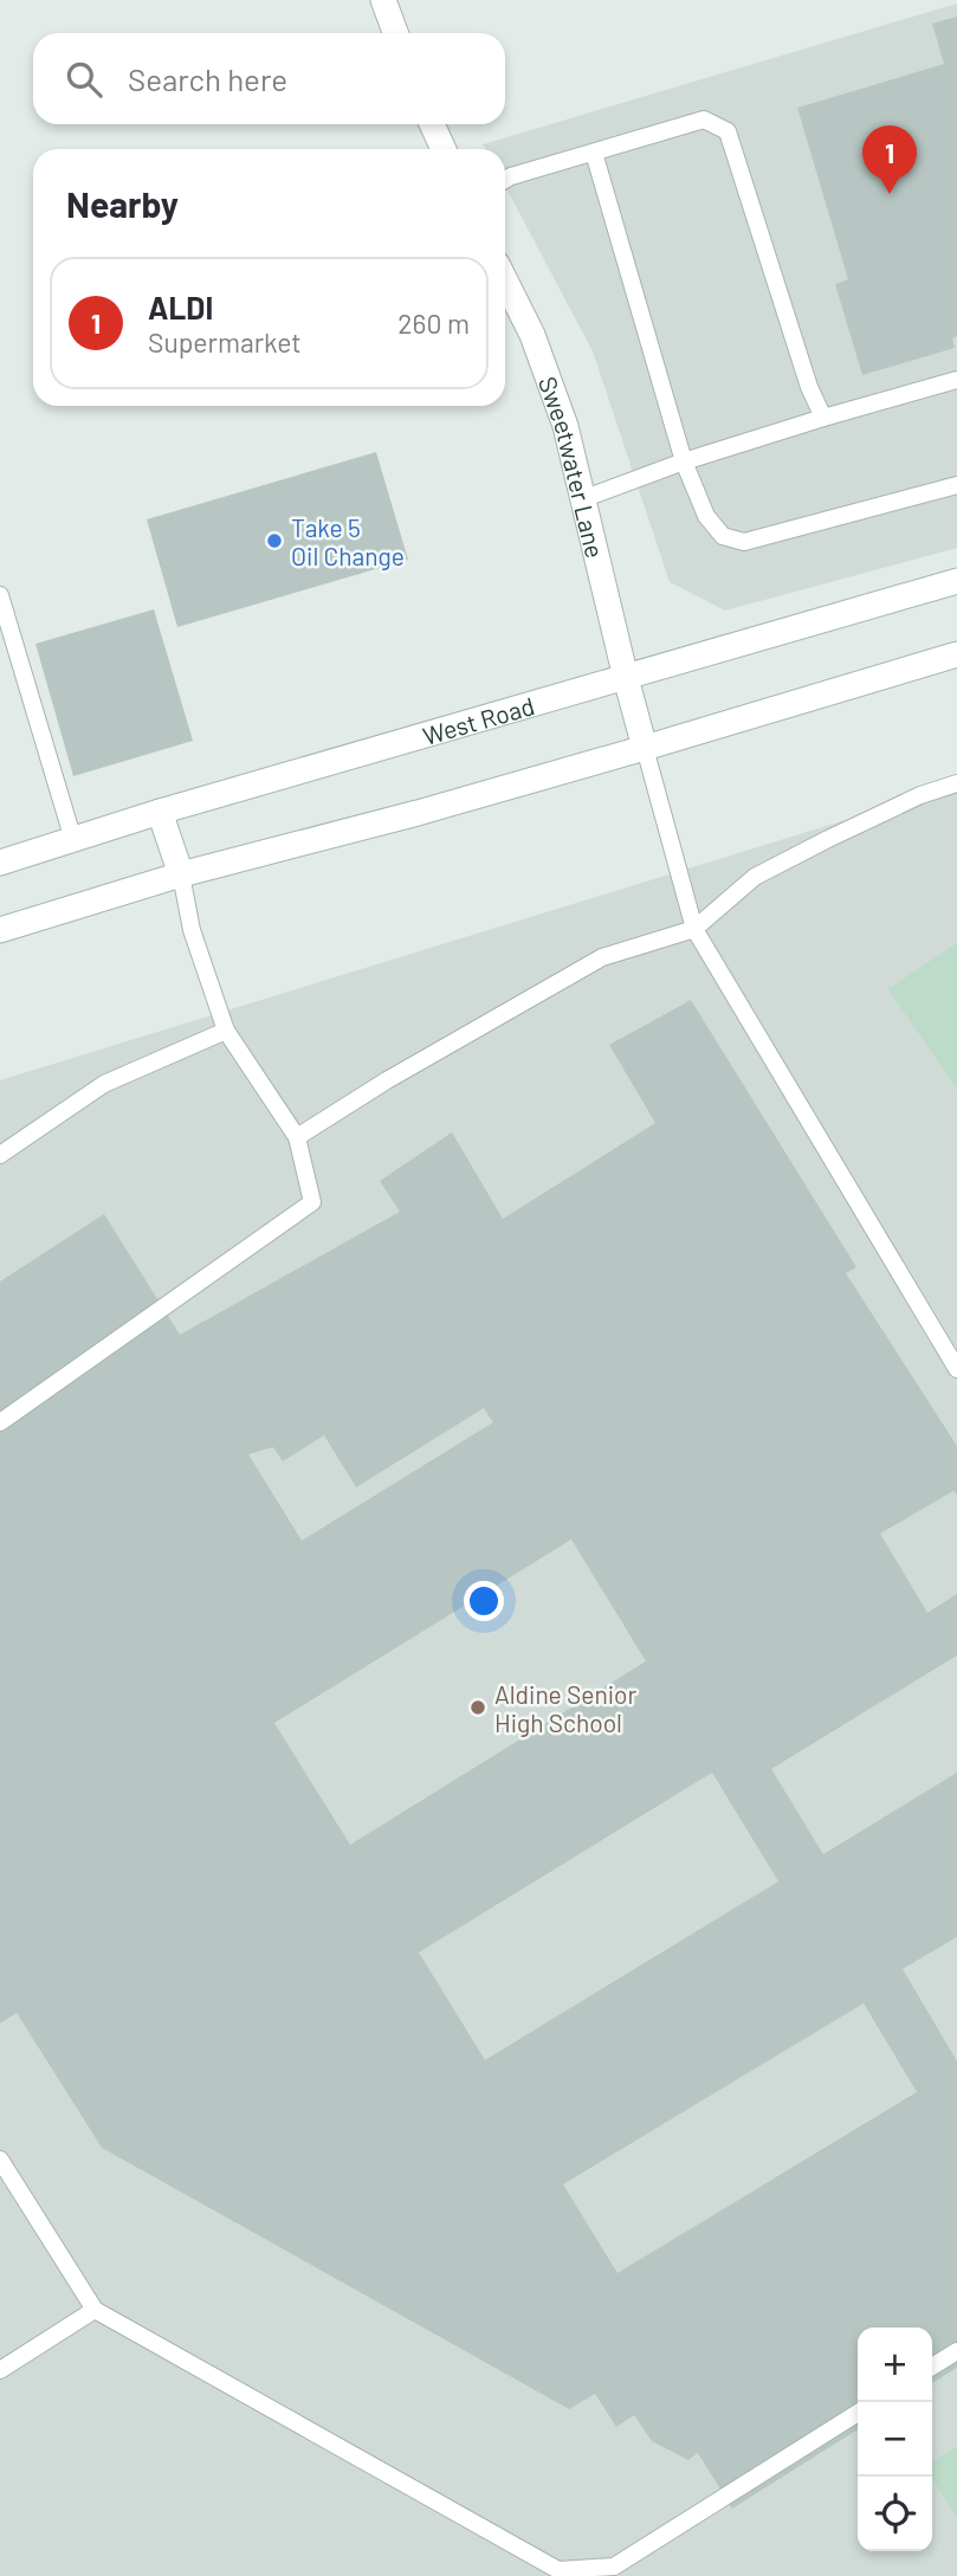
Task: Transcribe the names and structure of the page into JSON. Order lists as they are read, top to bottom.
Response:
{
  "streets": {
    "main road": ["Sweetwater Lane", "West Road"]
  },
  "crossings": [
    ["Sweetwater Lane", "West Road"]
  ],
  "places": ["Take 5 Oil Change", "Aldine Senior High School"],
  "page": {
    "search": "Search here",
    "pins": "1",
    "heading": "Nearby",
    "list": [
      {
        "mark": "1",
        "name": "ALDI",
        "note": "Supermarket",
        "value": "260 m"
      }
    ],
    "map_buttons": ["+", "−"]
  }
}
